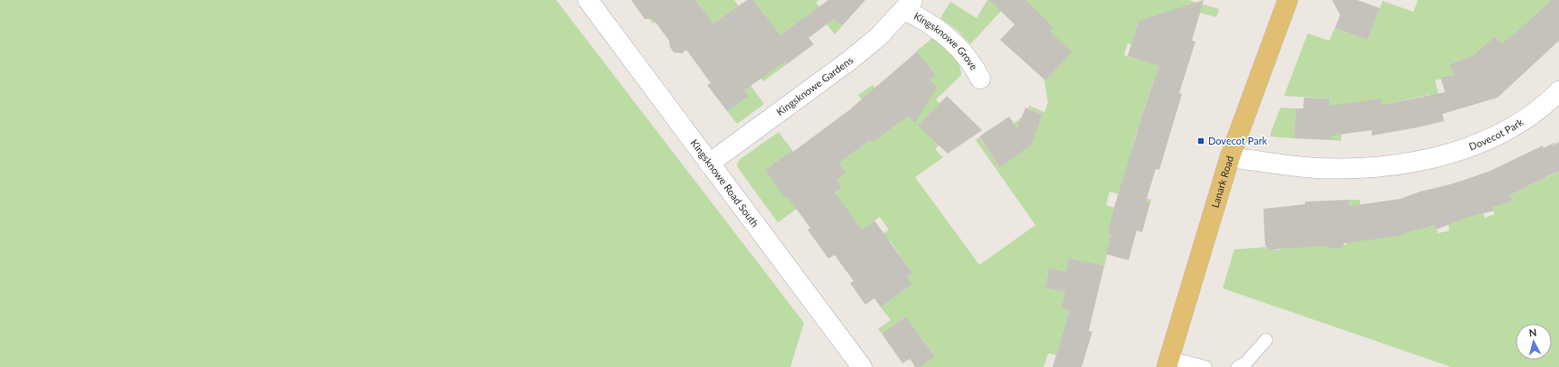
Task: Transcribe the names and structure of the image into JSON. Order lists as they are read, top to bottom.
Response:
{
  "streets": {
    "main road": ["Lanark Road"],
    "street": [
      "Kingsknowe Grove",
      "Kingsknowe Gardens",
      "Dovecot Park",
      "Kingsknowe Road South"
    ]
  },
  "crossings": [
    ["Kingsknowe Grove", "Kingsknowe Gardens"],
    ["Kingsknowe Gardens", "Kingsknowe Road South"],
    ["Dovecot Park", "Lanark Road"]
  ],
  "places": {
    "transit": ["Dovecot Park"]
  },
  "north": "top"
}
